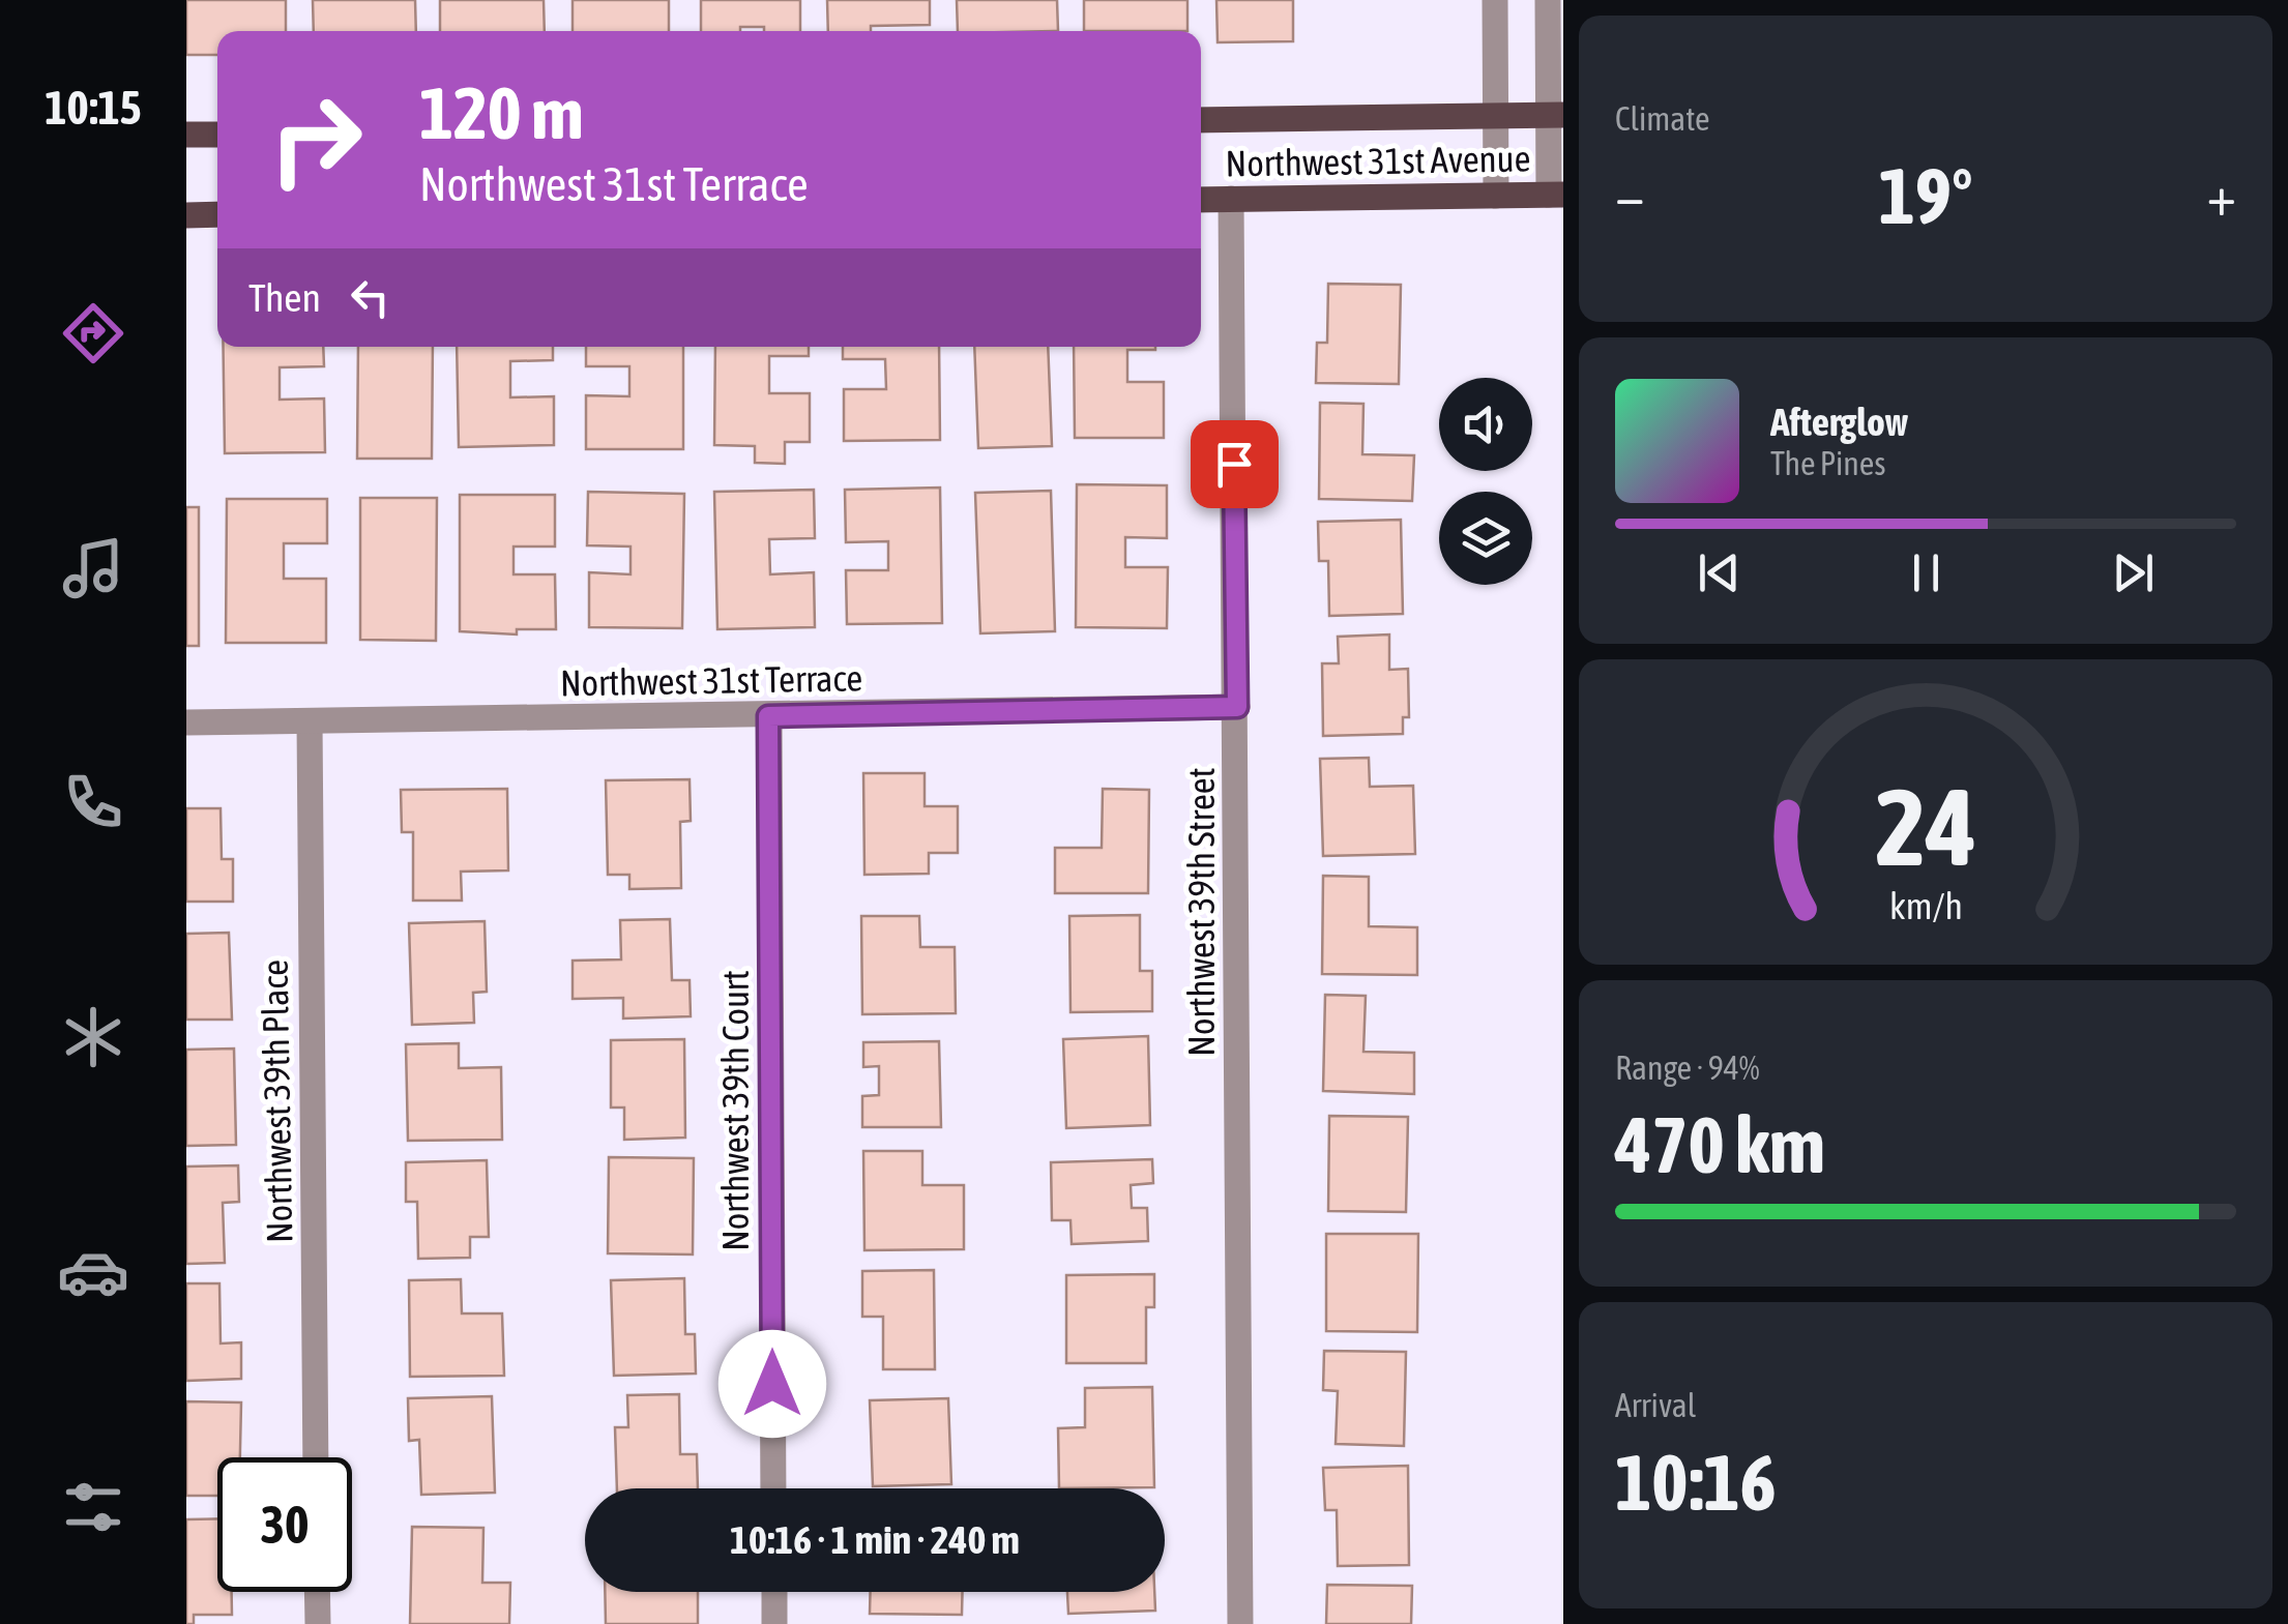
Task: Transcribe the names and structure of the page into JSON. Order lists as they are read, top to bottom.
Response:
{
  "streets": {
    "main road": ["Northwest 31st Avenue"],
    "street": [
      "Northwest 31st Terrace",
      "Northwest 39th Street",
      "Northwest 39th Place",
      "Northwest 39th Court"
    ]
  },
  "crossings": [
    ["Northwest 31st Avenue", "Northwest 39th Street"],
    ["Northwest 31st Terrace", "Northwest 39th Street"],
    ["Northwest 31st Terrace", "Northwest 39th Place"],
    ["Northwest 31st Terrace", "Northwest 39th Court"]
  ],
  "page": {
    "tabs": "10:15",
    "tile": [
      "Climate",
      ["Range · 94%", "470 km"],
      ["Arrival", "10:16"]
    ],
    "turn": ["120 m", "Northwest 31st Terrace"],
    "heat": ["−", "19°", "+"],
    "then": "Then",
    "song": ["Afterglow", "The Pines"],
    "limit": "30",
    "trip": "10:16 · 1 min · 240 m",
    "gauge": ["24", "km/h"]
  }
}
